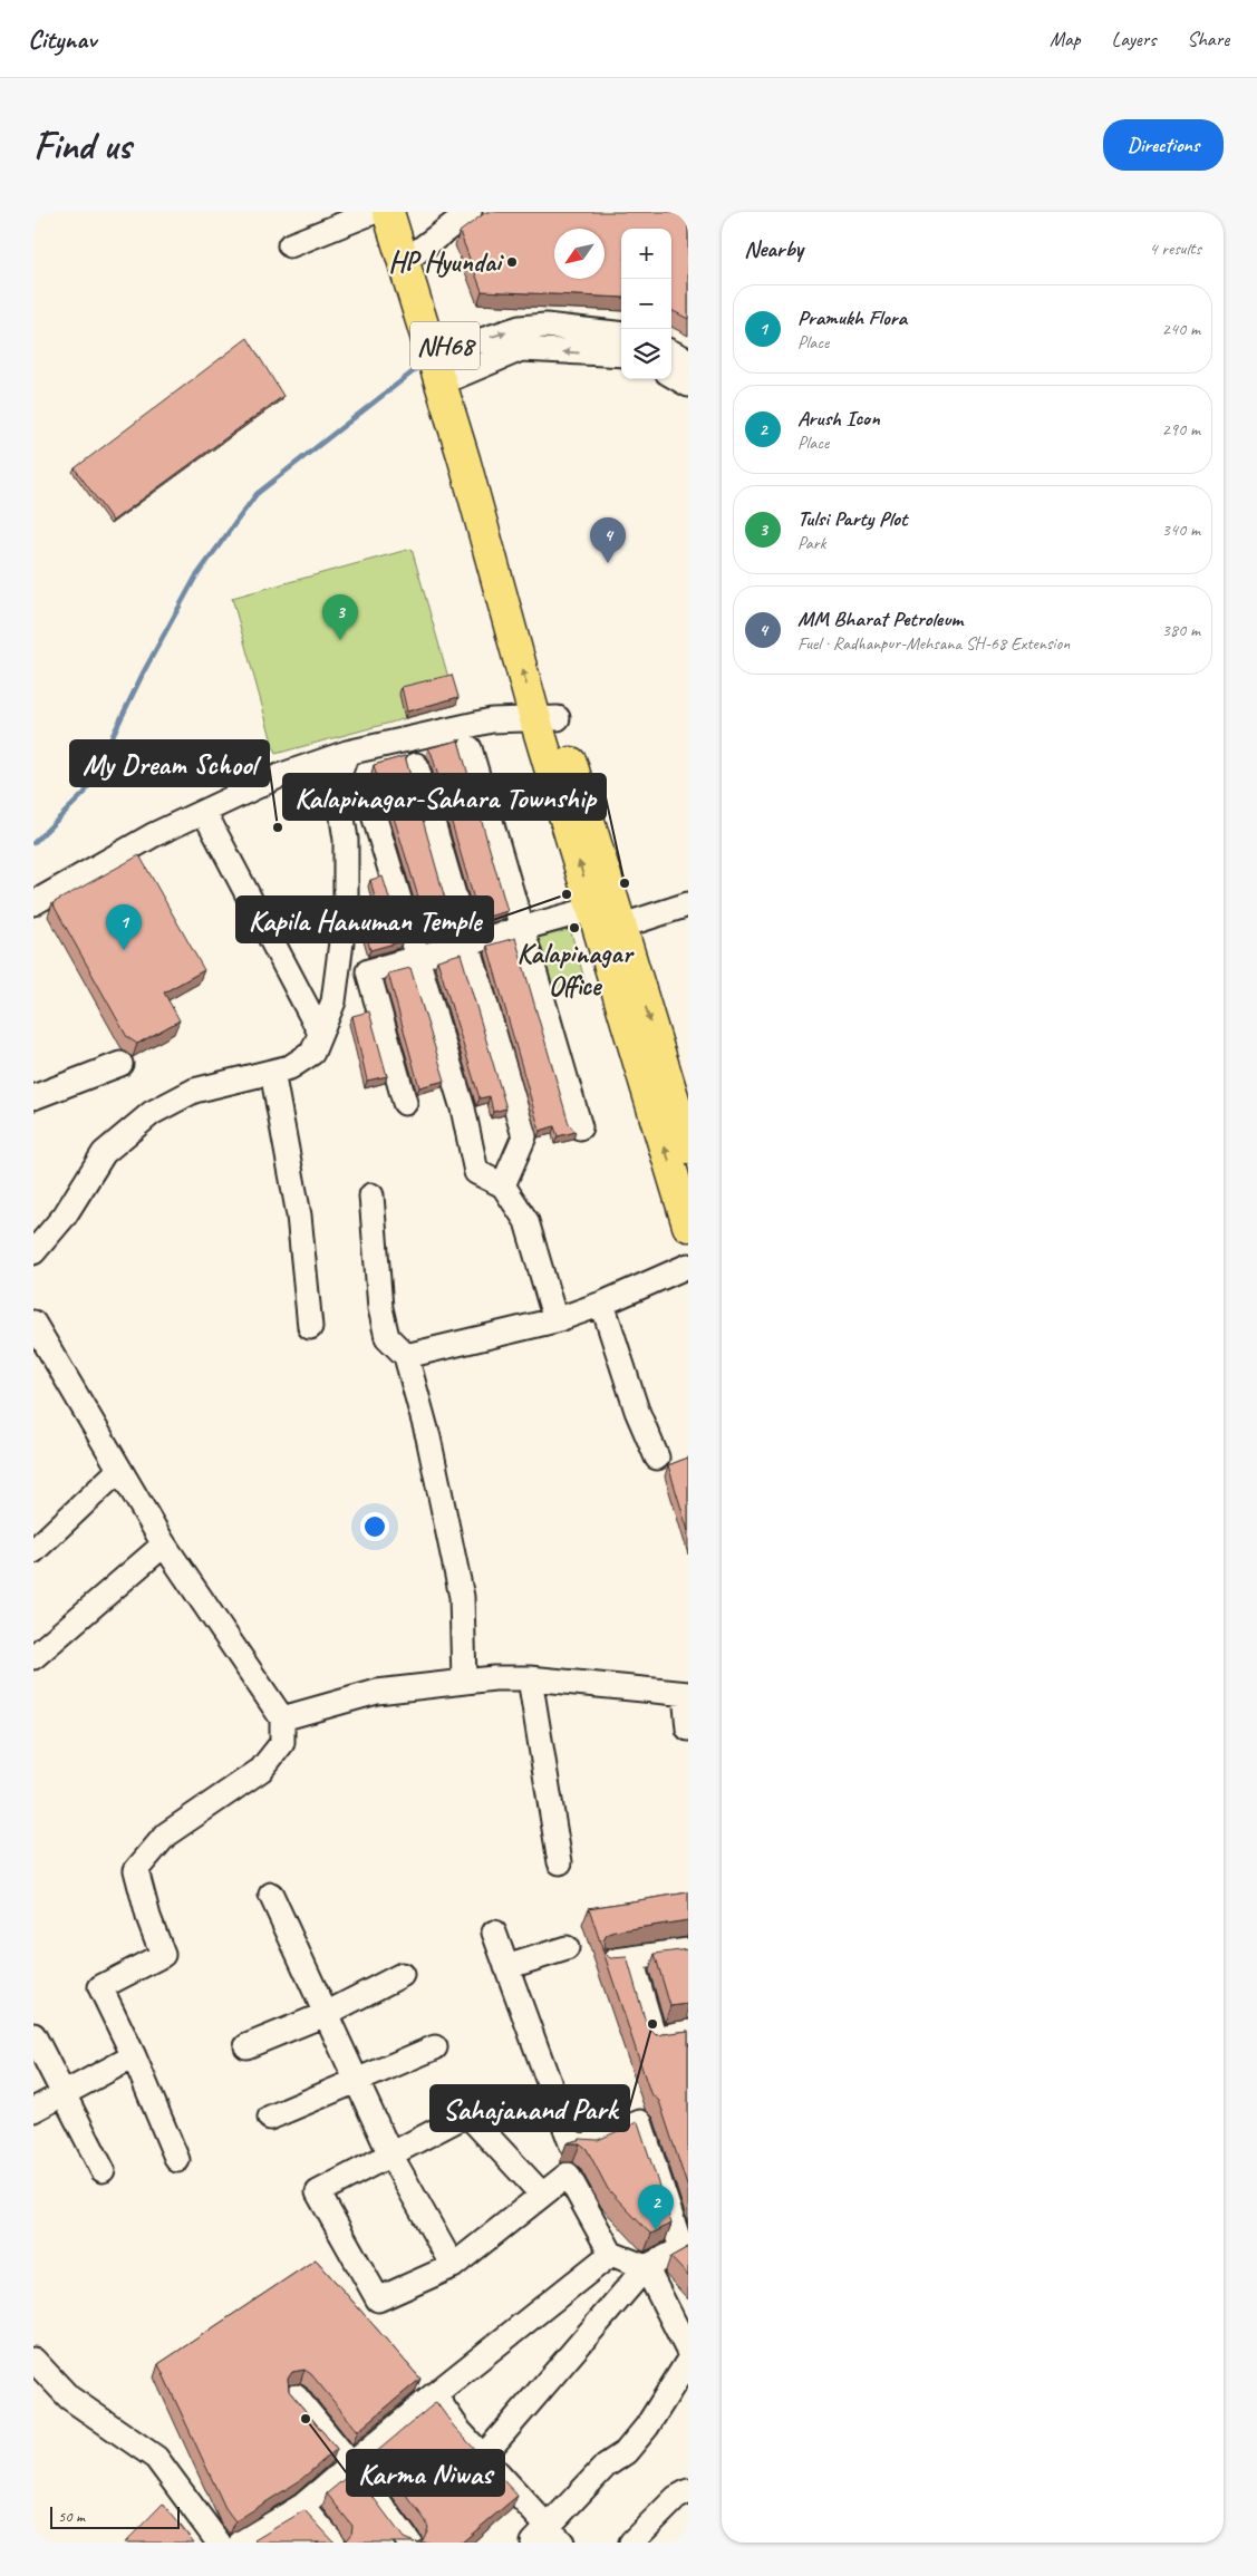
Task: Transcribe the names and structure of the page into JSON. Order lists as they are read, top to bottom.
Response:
{
  "streets": {
    "highway": ["NH68"]
  },
  "places": [
    "HP Hyundai",
    "My Dream School",
    "Kalapinagar-Sahara Township",
    "Kapila Hanuman Temple",
    "Kalapinagar Office",
    "Sahajanand Park",
    "Karma Niwas"
  ],
  "scale_bar": "50 m",
  "north": "bottom left",
  "page": {
    "header": "Citynav",
    "nav": ["Map", "Layers", "Share"],
    "buttons": "Directions",
    "title": "Find us",
    "heading": ["Nearby", "4 results"],
    "map_buttons": ["+", "−"],
    "list": [
      {
        "mark": "1",
        "name": "Pramukh Flora",
        "note": "Place",
        "value": "240 m"
      },
      {
        "mark": "2",
        "name": "Arush Icon",
        "note": "Place",
        "value": "290 m"
      },
      {
        "mark": "3",
        "name": "Tulsi Party Plot",
        "note": "Park",
        "value": "340 m"
      },
      {
        "mark": "4",
        "name": "MM Bharat Petroleum",
        "note": "Fuel · Radhanpur-Mehsana SH-68 Extension",
        "value": "380 m"
      }
    ],
    "pins": [
      "4",
      "3",
      "1",
      "2"
    ],
    "scale": "50 m"
  }
}
